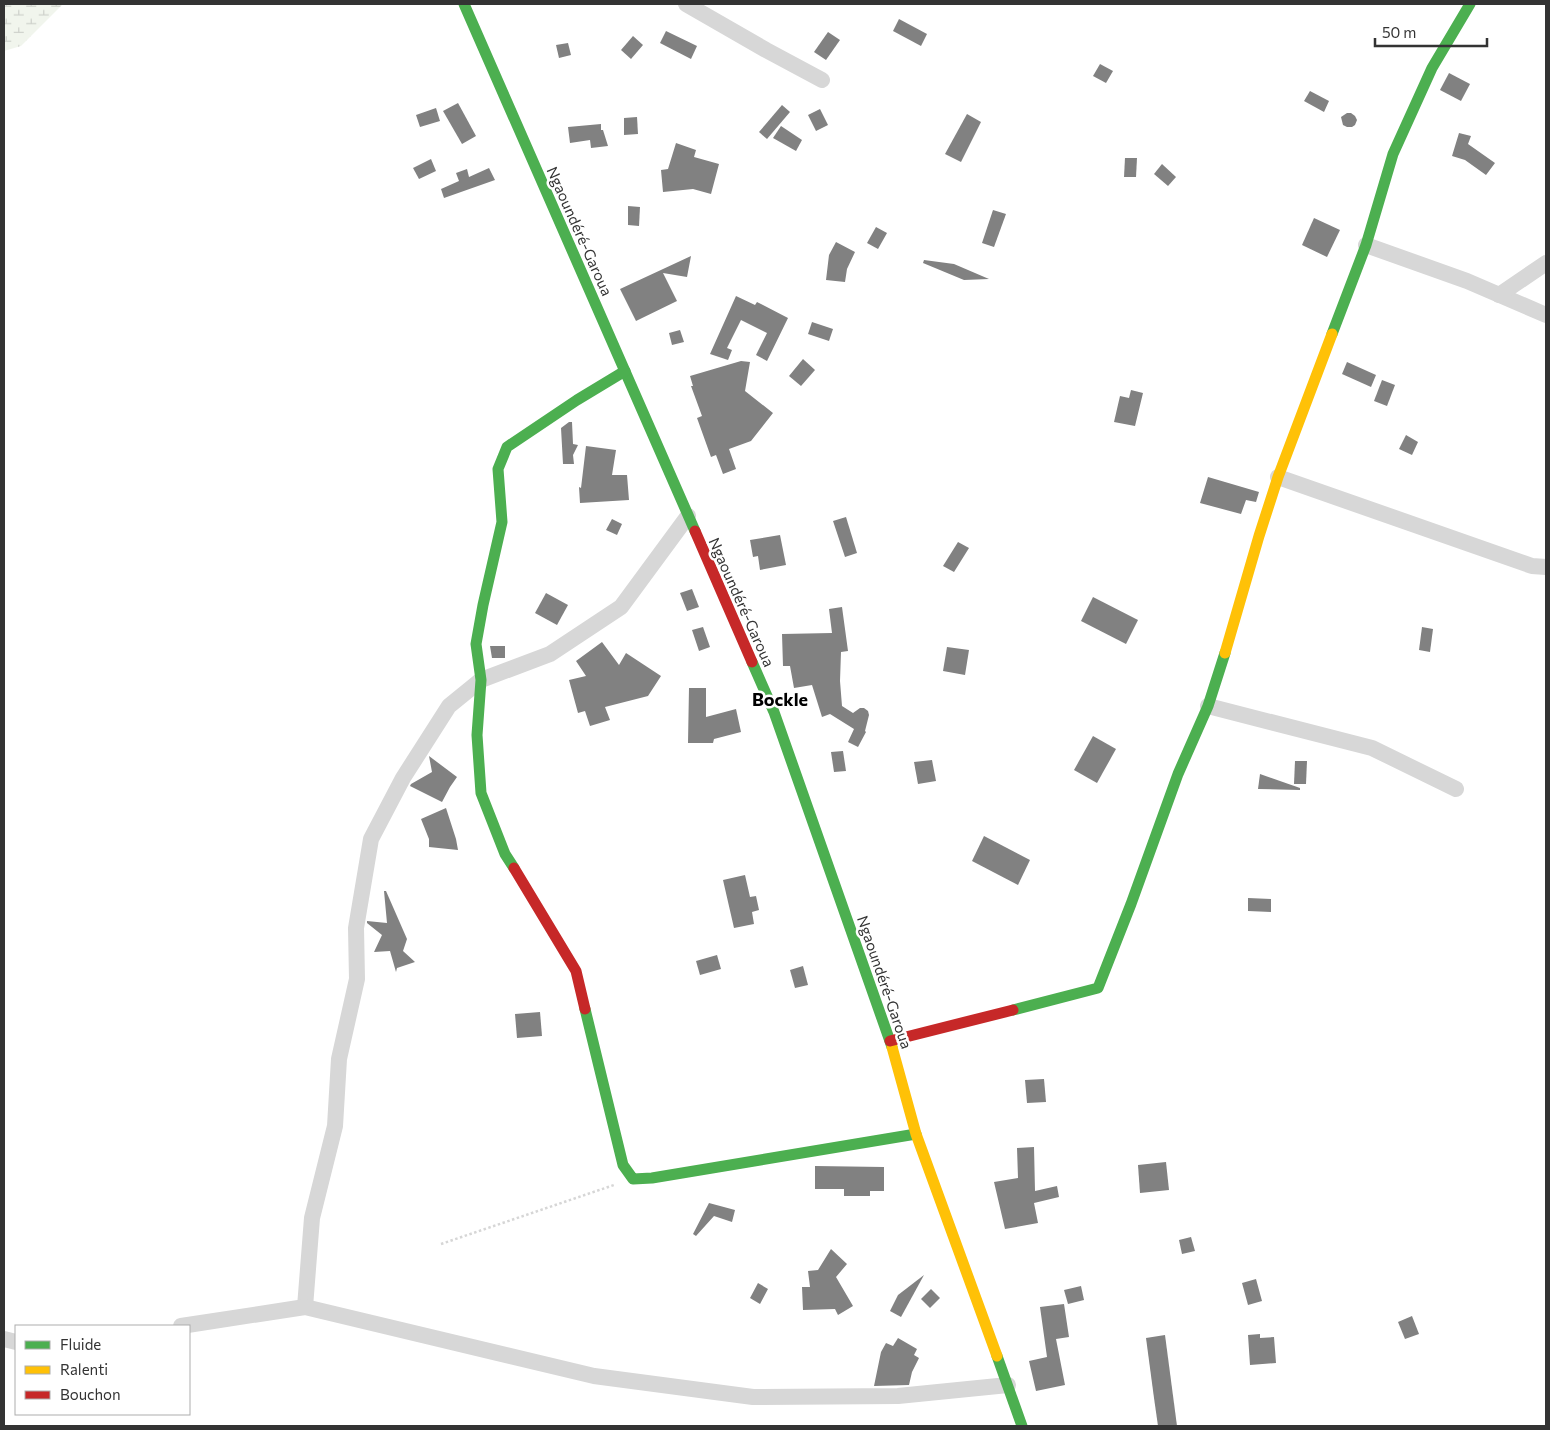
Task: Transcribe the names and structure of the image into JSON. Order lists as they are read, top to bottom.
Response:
{
  "streets": {
    "main road": ["Ngaoundéré-Garoua"]
  },
  "districts": ["Bockle"],
  "legend": ["Fluide", "Ralenti", "Bouchon"],
  "scale_bar": "50 m"
}
